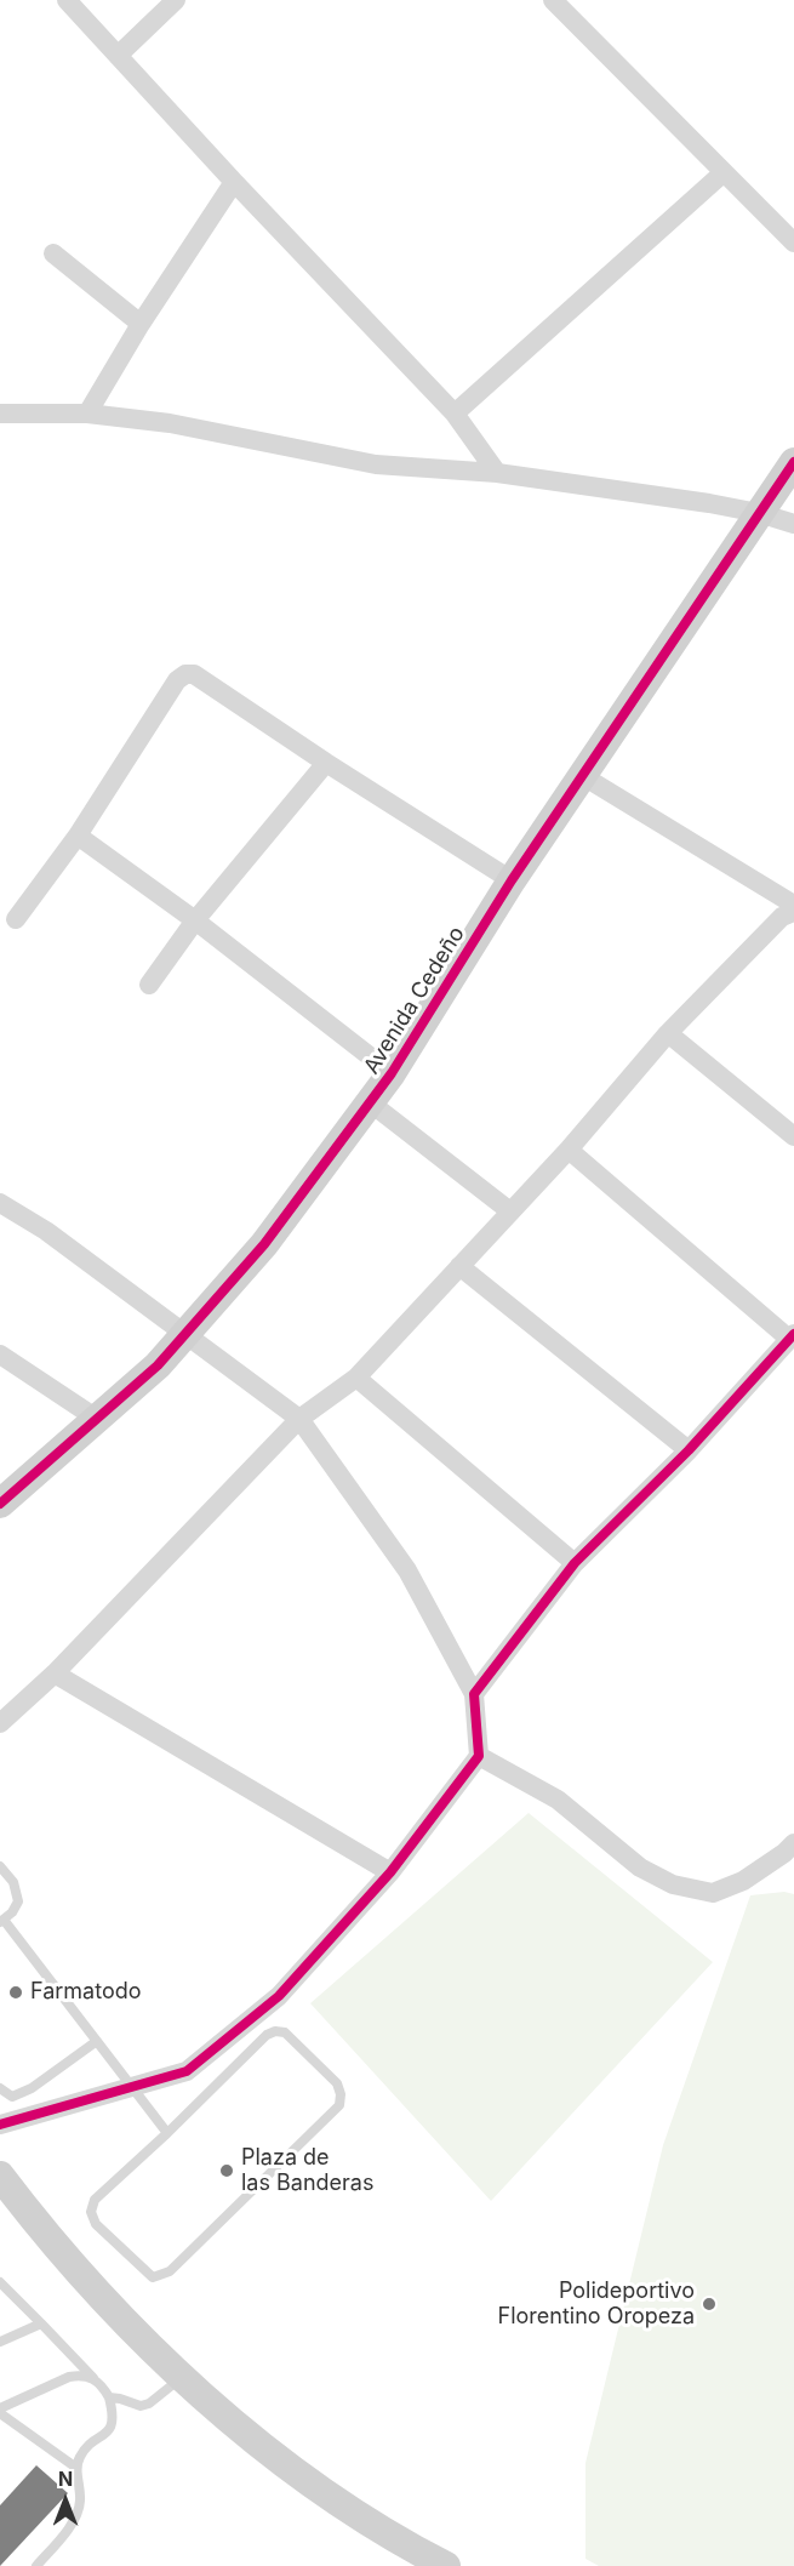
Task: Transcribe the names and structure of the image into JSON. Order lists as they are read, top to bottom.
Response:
{
  "streets": {
    "street": ["Avenida Cedeño"]
  },
  "places": ["Farmatodo", "Plaza de las Banderas", "Polideportivo Florentino Oropeza"],
  "north": "top"
}
